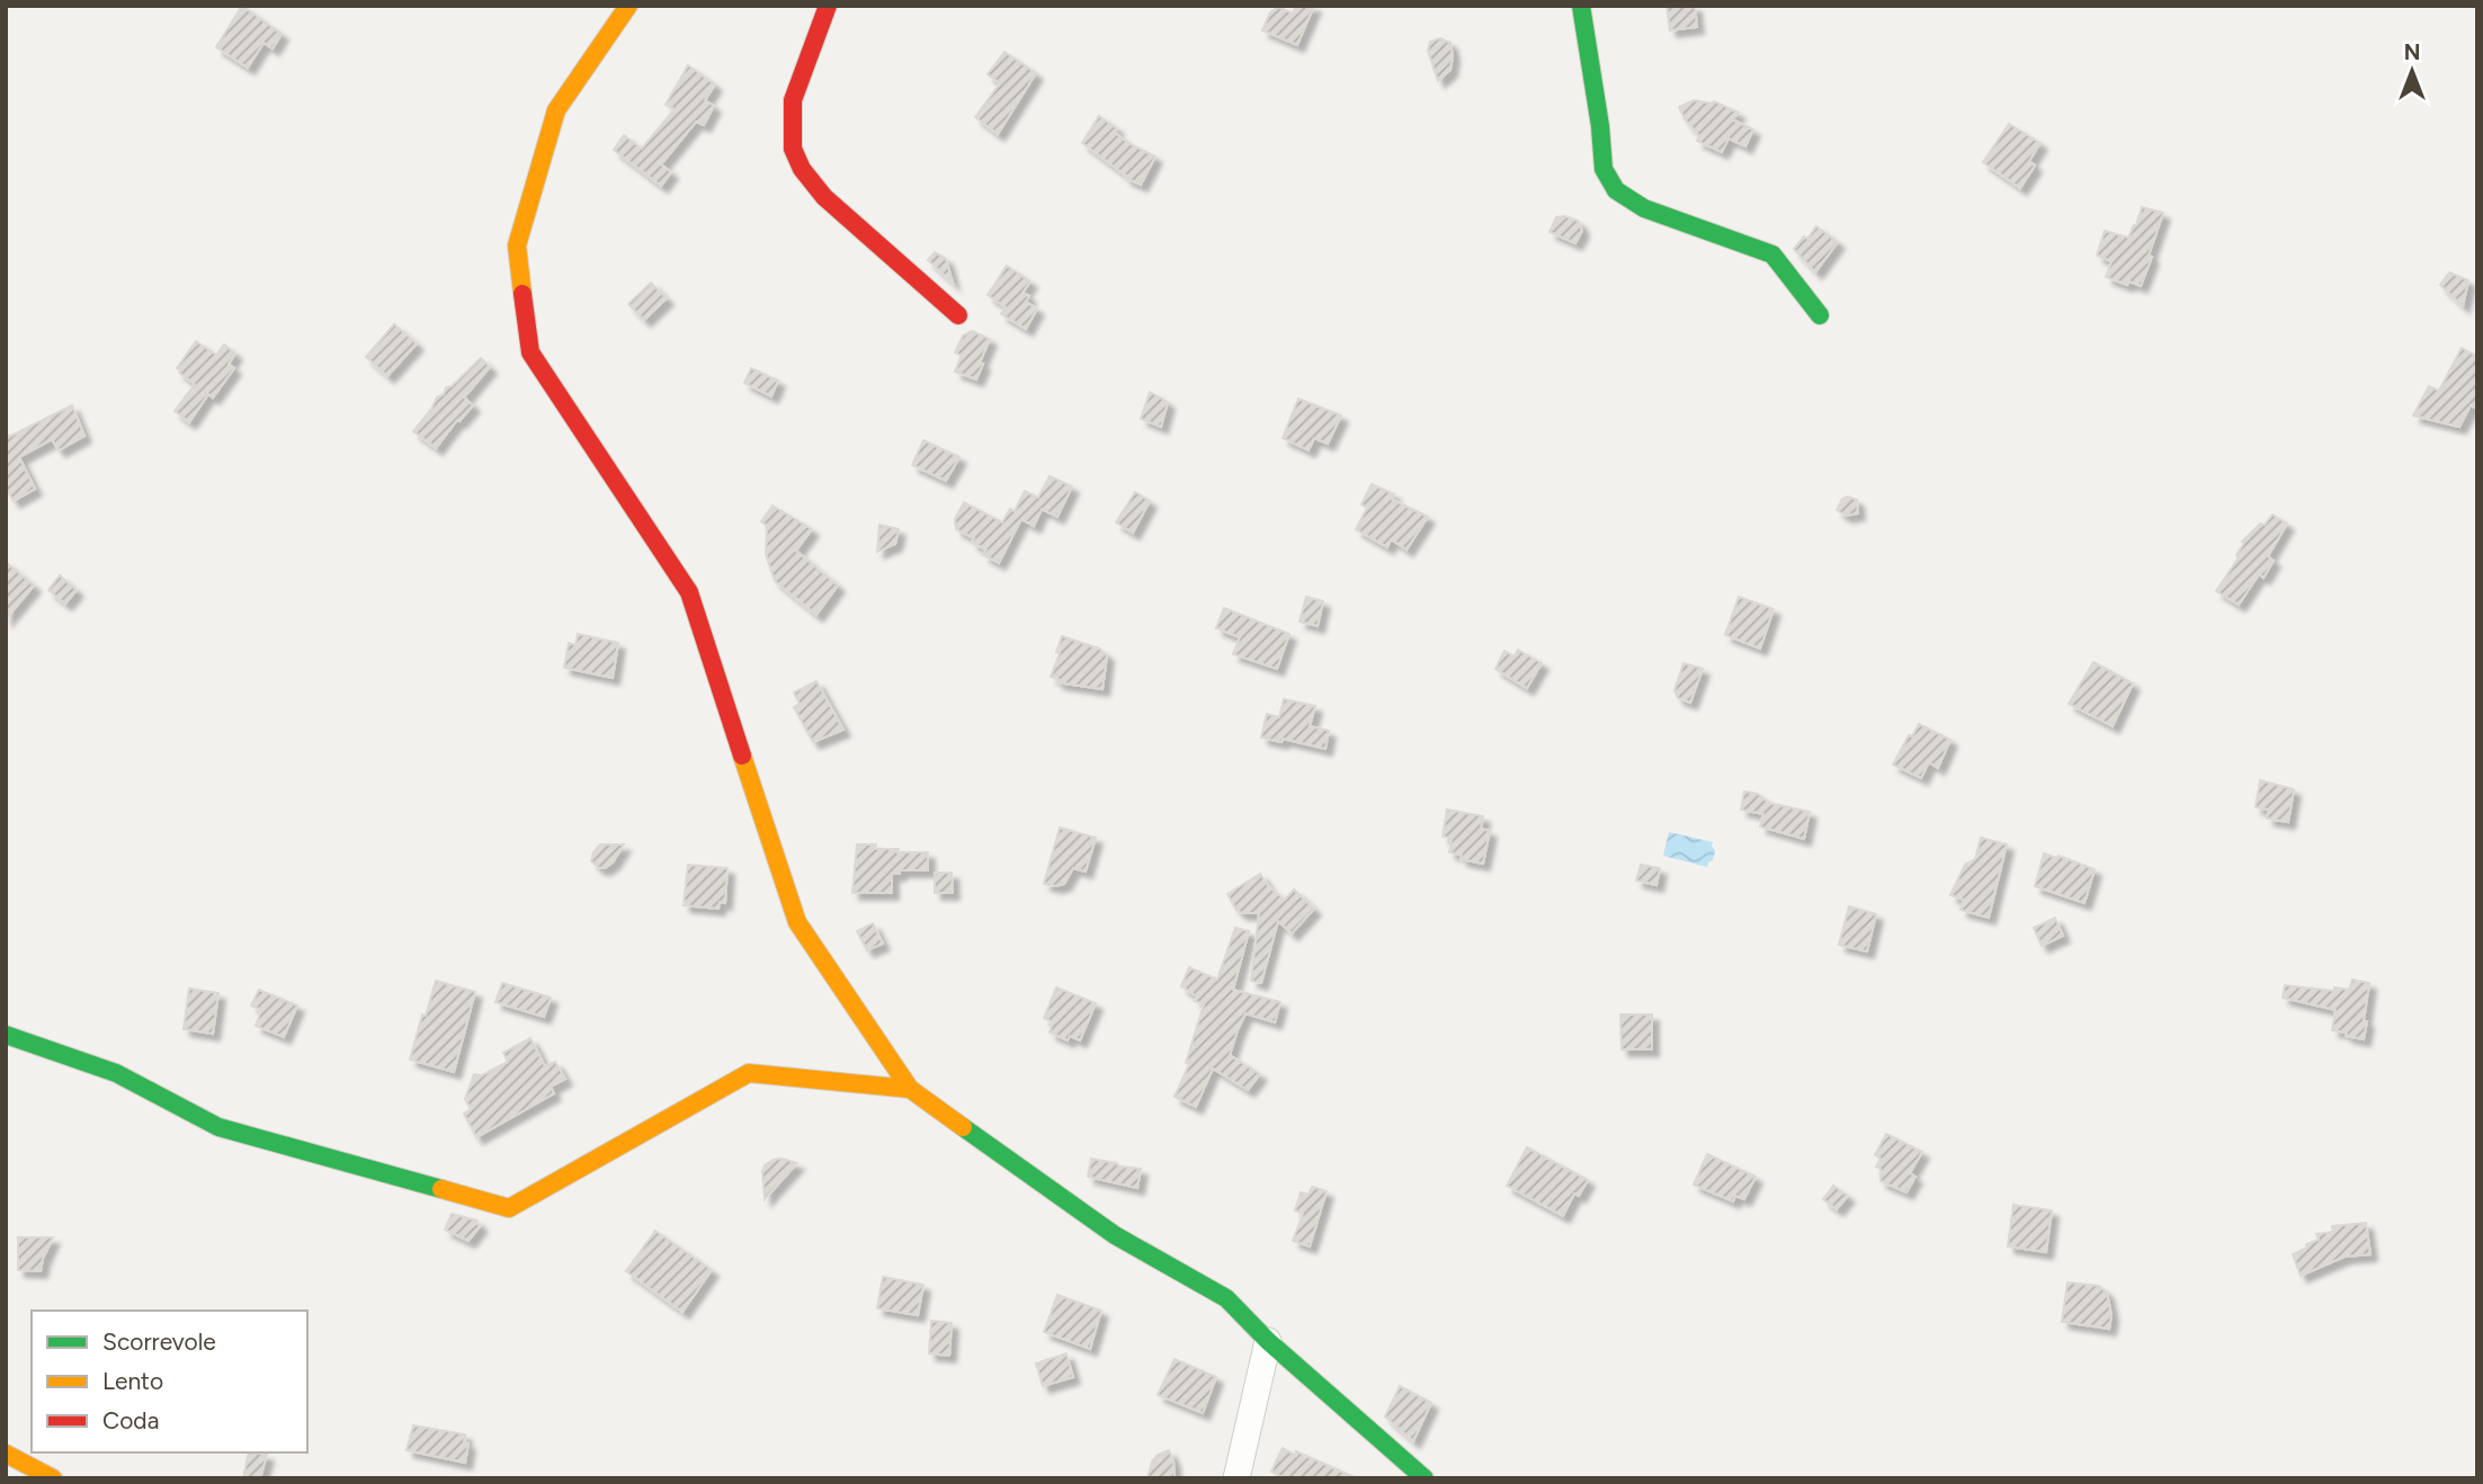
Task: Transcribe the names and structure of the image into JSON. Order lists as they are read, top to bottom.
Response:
{
  "legend": ["Scorrevole", "Lento", "Coda"],
  "north": "top"
}
